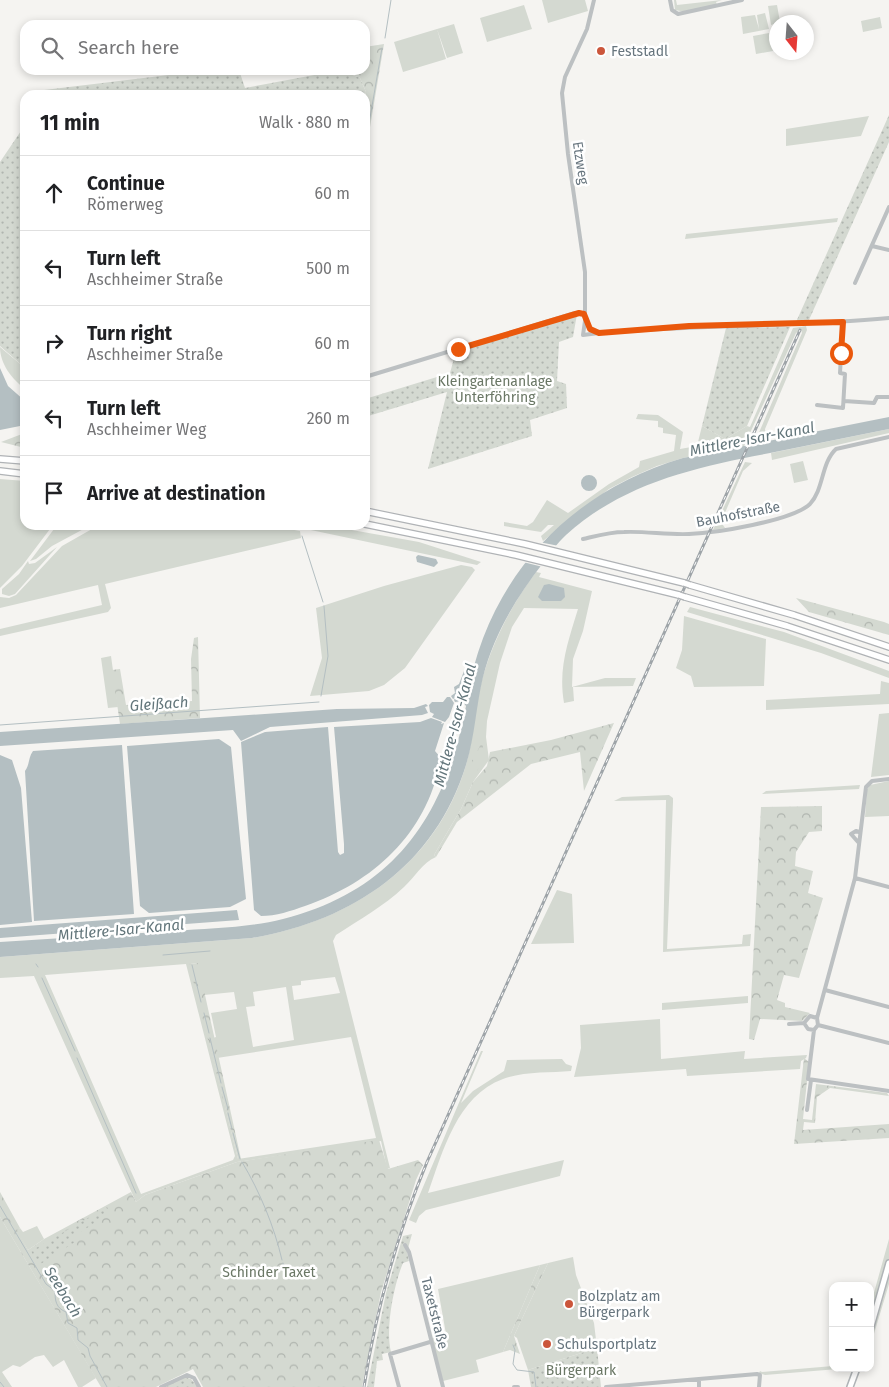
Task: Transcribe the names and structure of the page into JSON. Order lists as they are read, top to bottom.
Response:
{
  "streets": {
    "street": ["Etzweg", "Bauhofstraße", "Taxetstraße"]
  },
  "water": ["Mittlere-Isar-Kanal", "Gleißach", "Seebach"],
  "parks": ["Kleingartenanlage Unterföhring", "Schinder Taxet", "Bürgerpark"],
  "places": ["Feststadl", "Bolzplatz am Bürgerpark", "Schulsportplatz"],
  "north": "bottom",
  "page": {
    "search": "Search here",
    "heading": ["11 min", "Walk · 880 m"],
    "list": [
      ["Continue", "Römerweg", "60 m"],
      ["Turn left", "Aschheimer Straße", "500 m"],
      ["Turn right", "Aschheimer Straße", "60 m"],
      ["Turn left", "Aschheimer Weg", "260 m"],
      "Arrive at destination"
    ],
    "map_buttons": ["+", "−"]
  }
}
